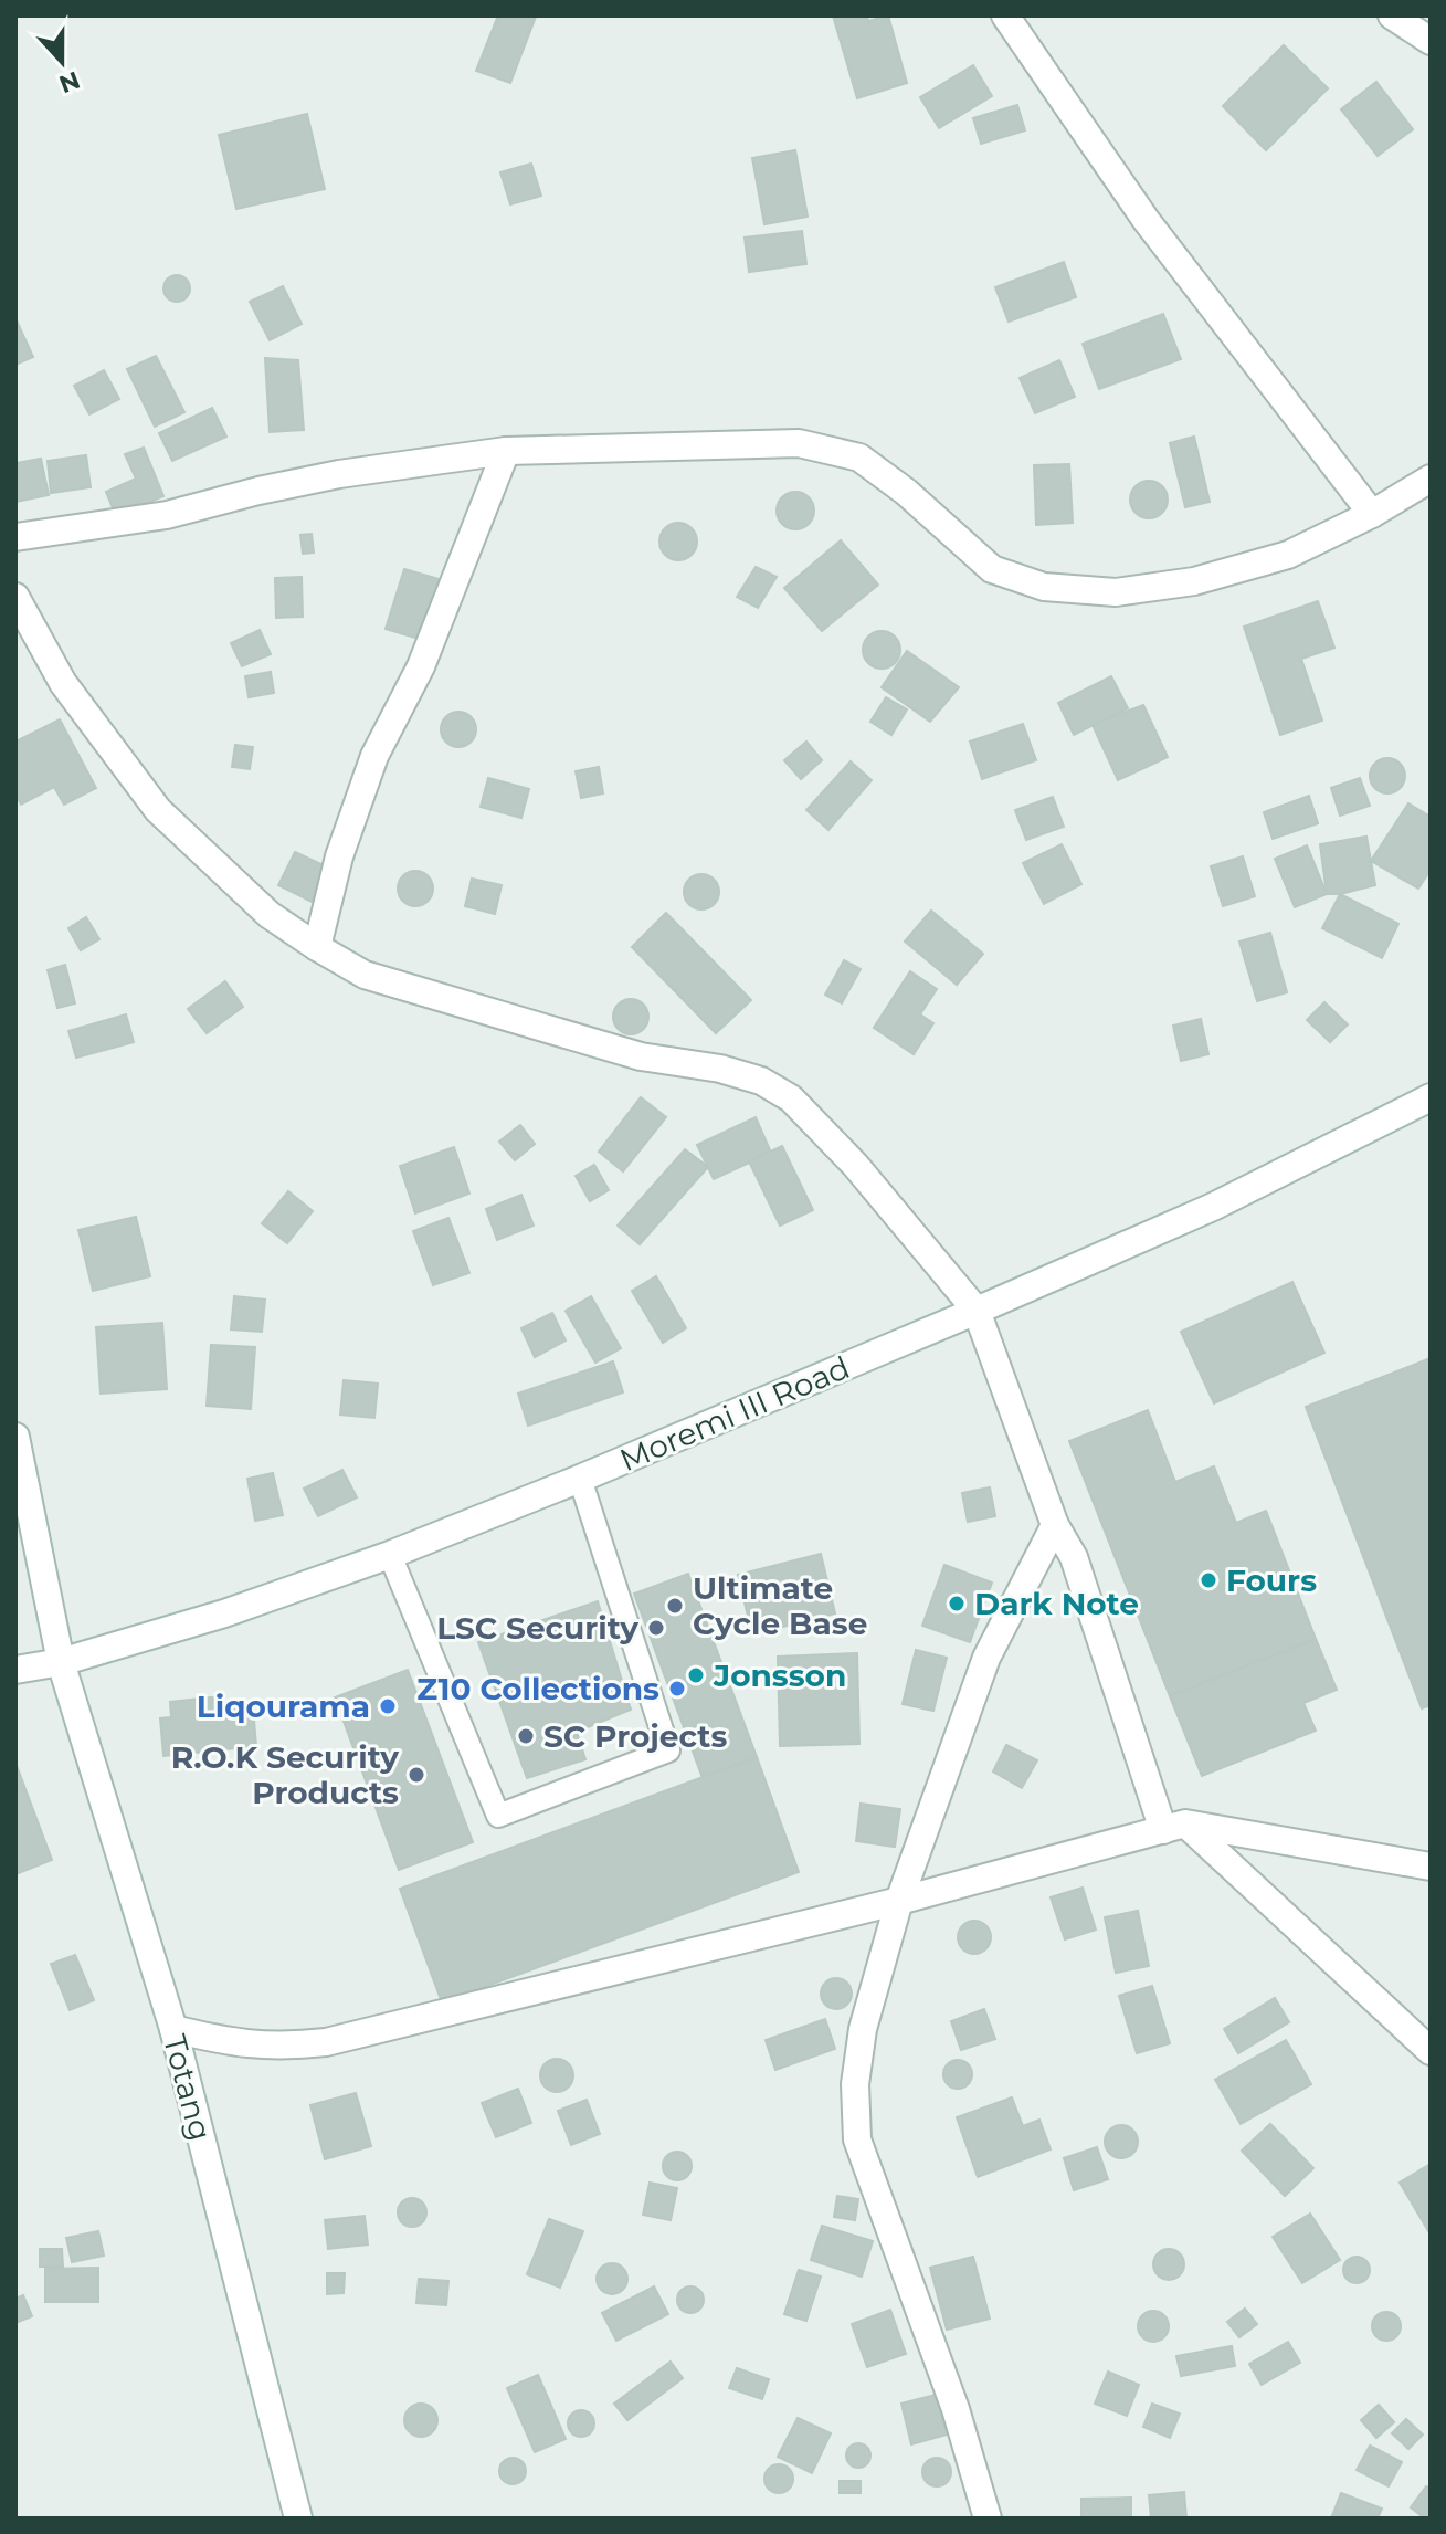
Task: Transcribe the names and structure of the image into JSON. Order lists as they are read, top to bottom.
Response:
{
  "streets": {
    "street": ["Moremi III Road", "Totang"]
  },
  "crossings": [
    ["Moremi III Road", "Totang"]
  ],
  "places": [
    "Fours",
    "Dark Note",
    "Ultimate Cycle Base",
    "LSC Security",
    "Jonsson",
    "Z10 Collections",
    "Liqourama",
    "SC Projects",
    "R.O.K Security Products"
  ],
  "north": "bottom"
}
